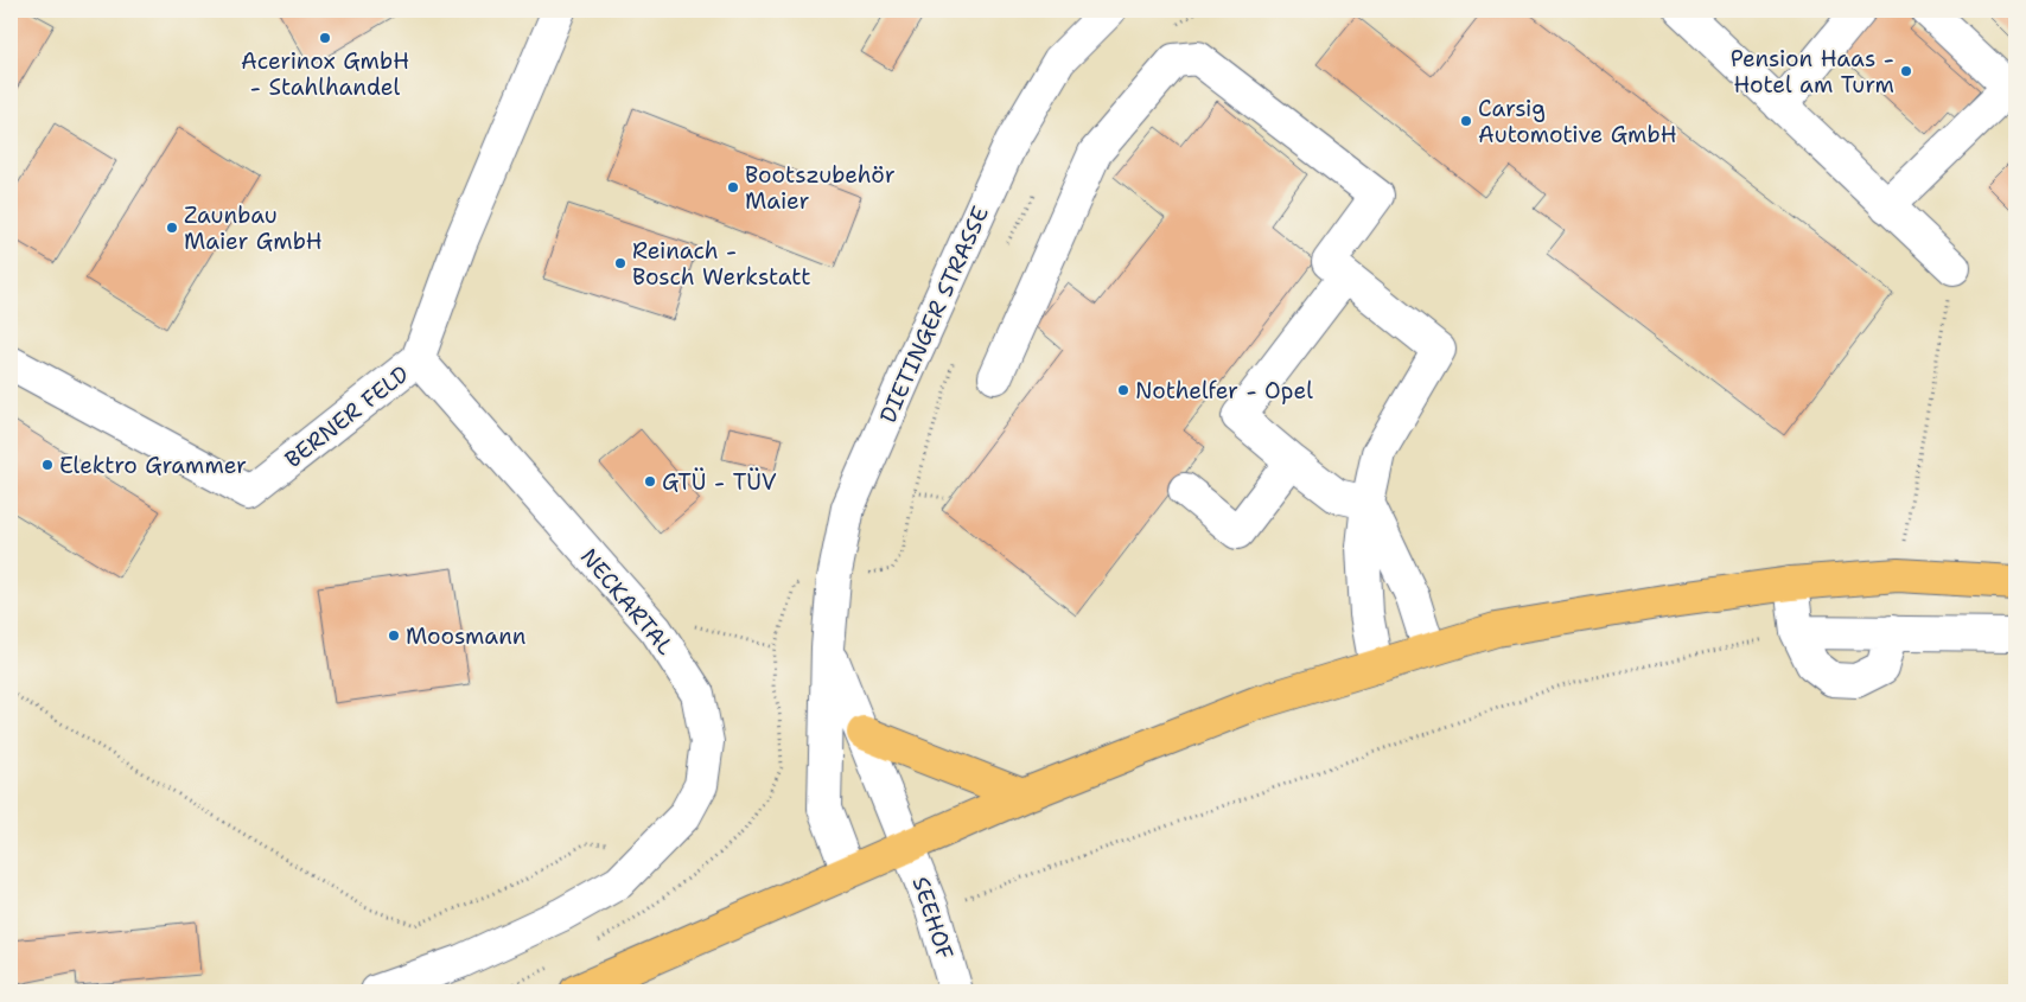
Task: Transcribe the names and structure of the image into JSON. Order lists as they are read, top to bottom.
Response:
{
  "streets": {
    "street": [
      "DIETINGER STRASSE",
      "BERNER FELD",
      "NECKARTAL",
      "SEEHOF"
    ]
  },
  "crossings": [
    ["DIETINGER STRASSE", "SEEHOF"],
    ["BERNER FELD", "NECKARTAL"]
  ],
  "places": [
    "Acerinox GmbH - Stahlhandel",
    "Pension Haas - Hotel am Turm",
    "Carsig Automotive GmbH",
    "Bootszubehör Maier",
    "Zaunbau Maier GmbH",
    "Reinach - Bosch Werkstatt",
    "Nothelfer - Opel",
    "Elektro Grammer",
    "GTÜ - TÜV",
    "Moosmann"
  ]
}
